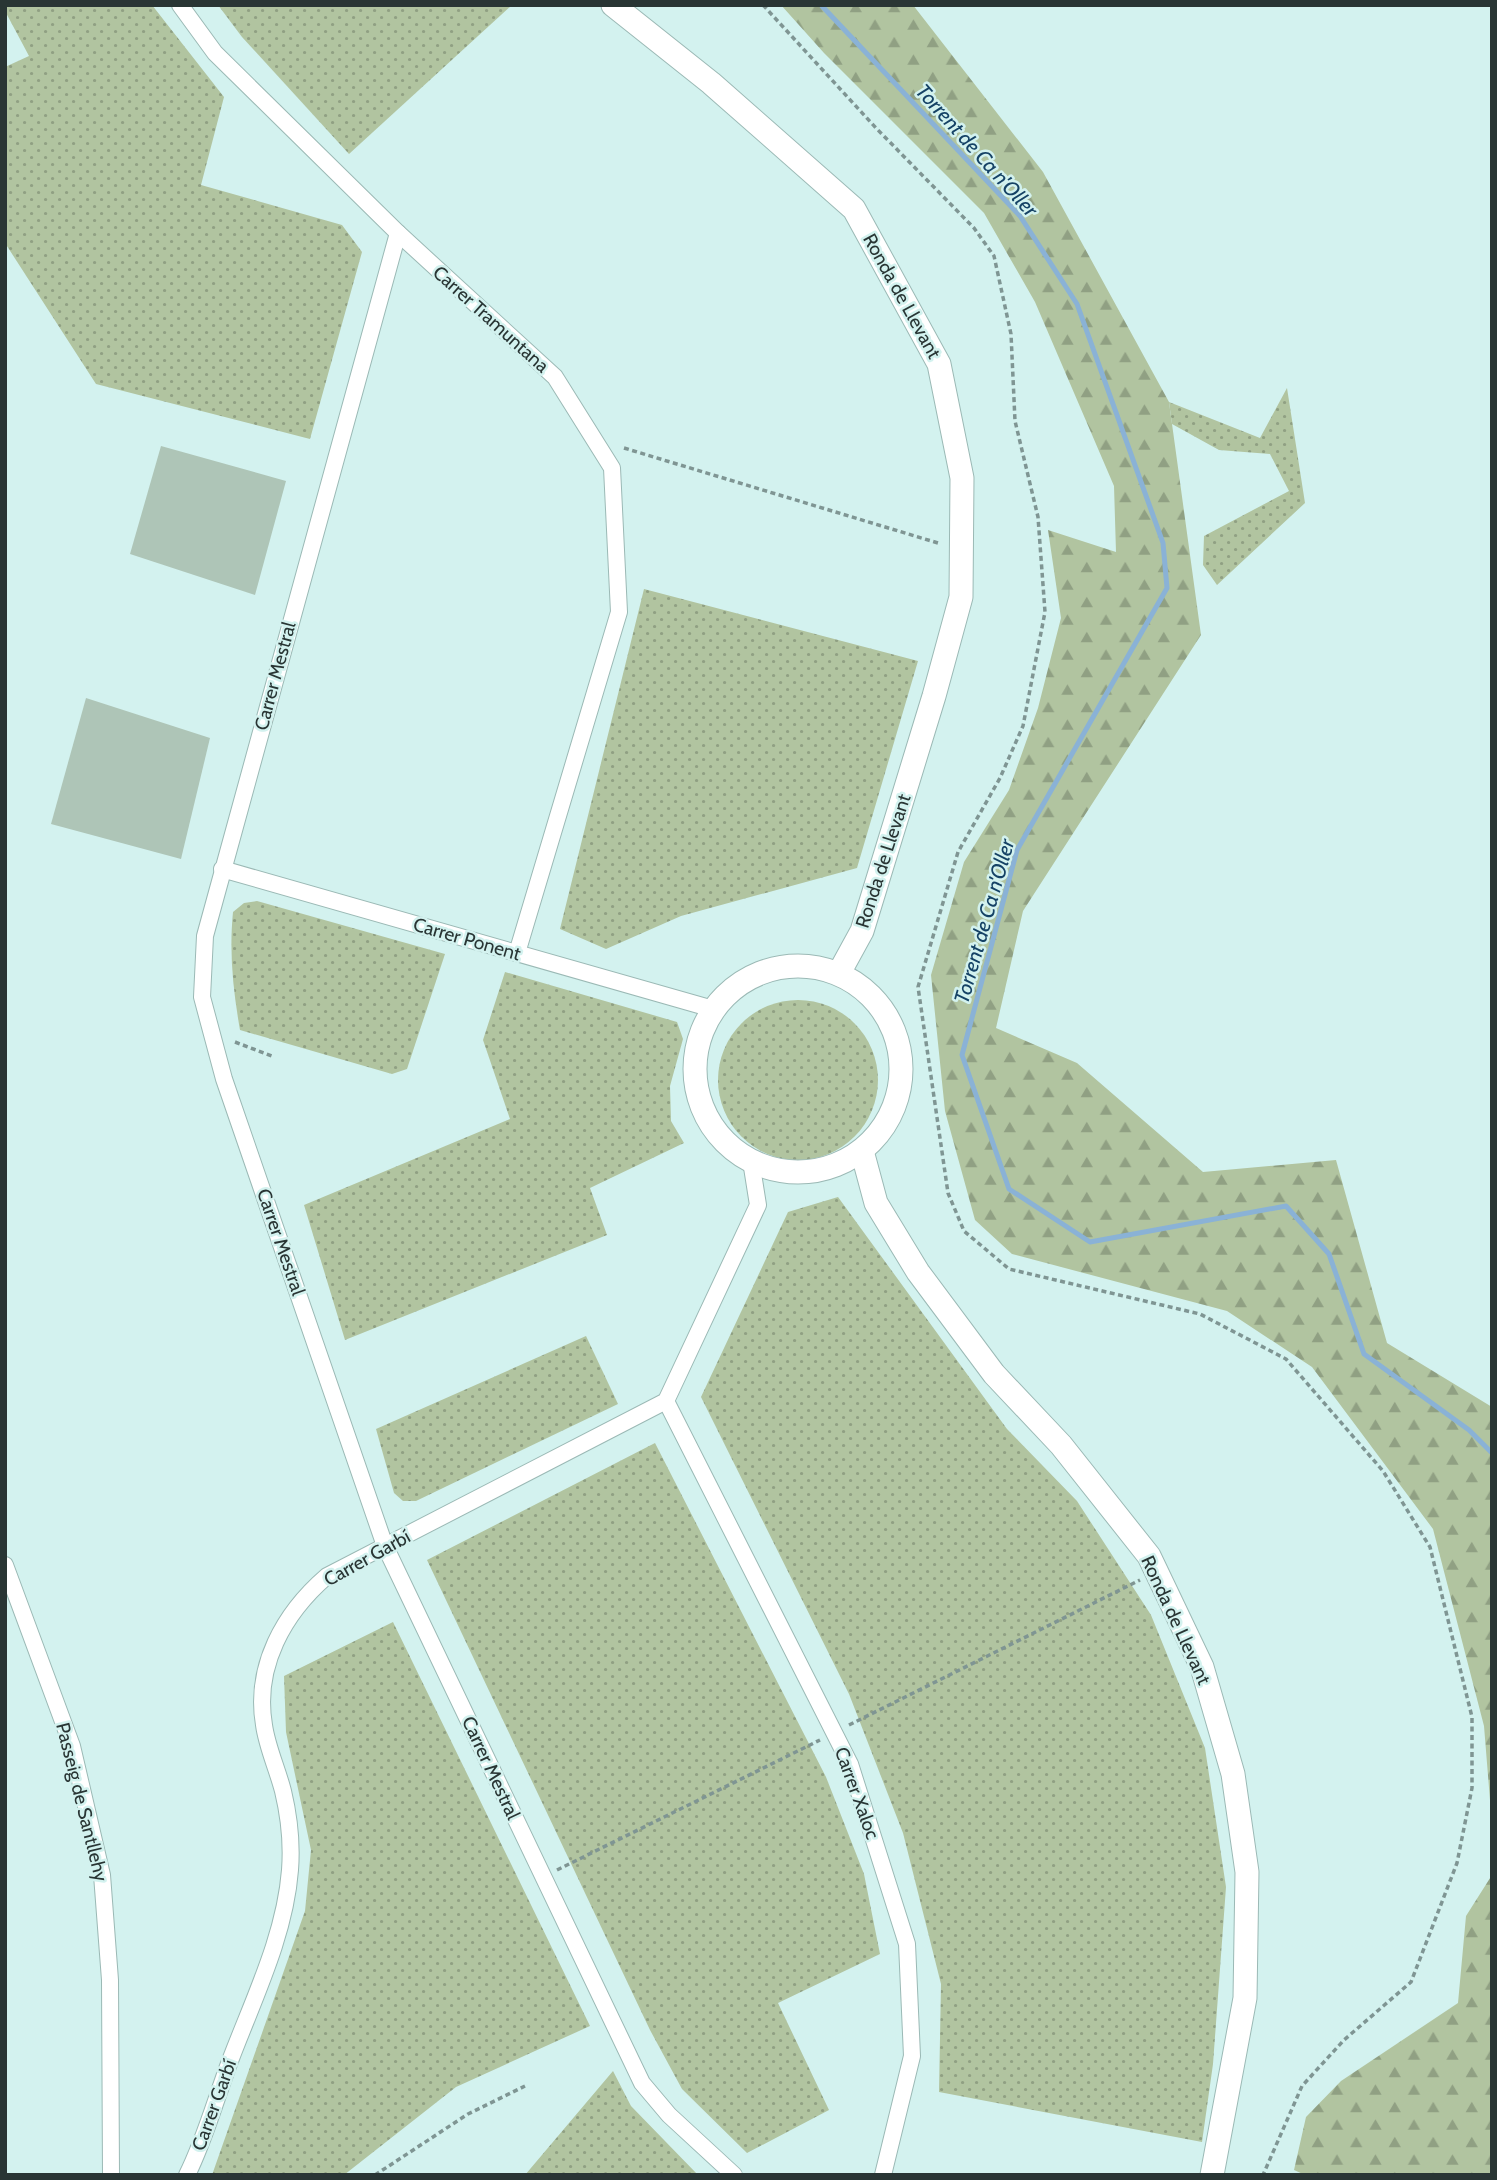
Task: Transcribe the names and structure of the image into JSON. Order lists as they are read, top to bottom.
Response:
{
  "streets": {
    "main road": ["Ronda de Llevant"],
    "street": [
      "Carrer Tramuntana",
      "Carrer Mestral",
      "Carrer Ponent",
      "Carrer Garbí",
      "Carrer Xaloc",
      "Passeig de Santllehy"
    ]
  },
  "crossings": [
    ["Ronda de Llevant", "Carrer Ponent"],
    ["Carrer Tramuntana", "Carrer Mestral"],
    ["Carrer Tramuntana", "Carrer Ponent"],
    ["Carrer Mestral", "Carrer Ponent"],
    ["Carrer Mestral", "Carrer Garbí"],
    ["Carrer Garbí", "Carrer Xaloc"]
  ],
  "water": ["Torrent de Ca n'Oller"]
}
